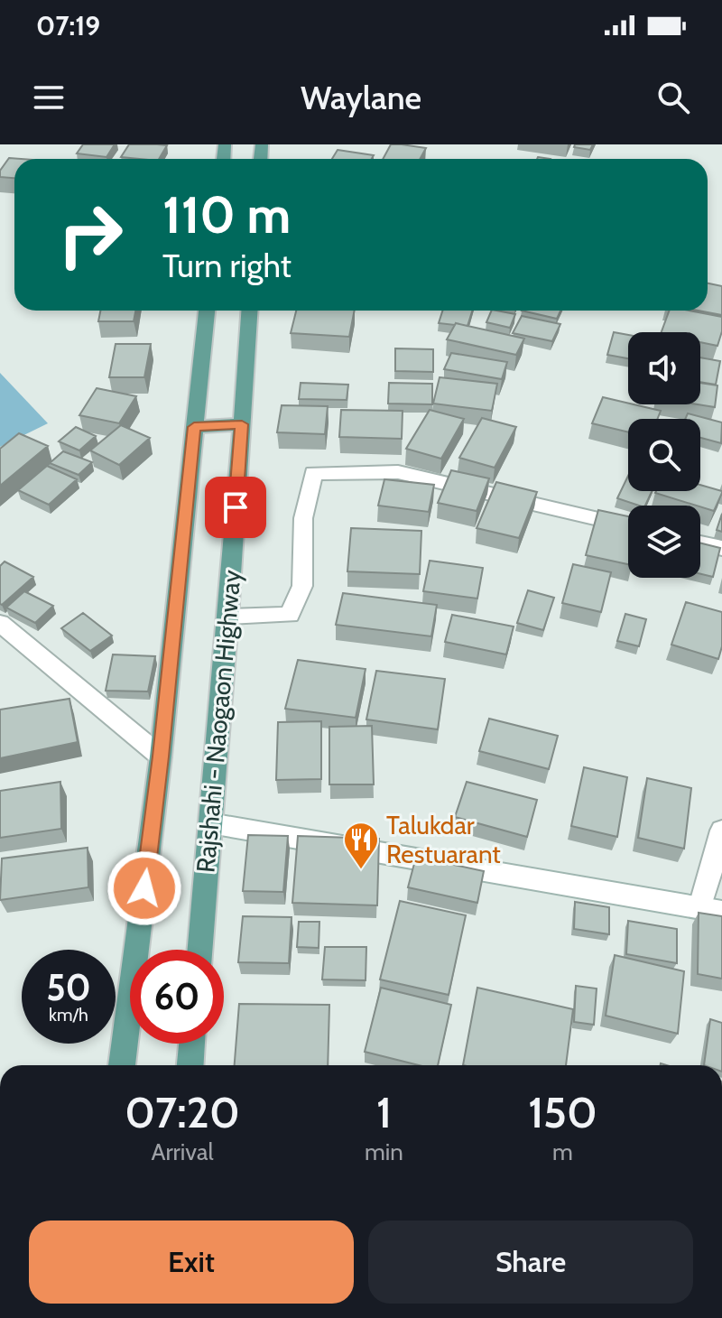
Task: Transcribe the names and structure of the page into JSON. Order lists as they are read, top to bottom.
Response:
{
  "streets": {
    "main road": ["Rajshahi - Naogaon Highway"]
  },
  "places": {
    "restaurant": ["Talukdar Restuarant"]
  },
  "page": {
    "status": "07:19",
    "header": "Waylane",
    "turn": ["110 m", "Turn right"],
    "speed": "50 km/h",
    "limit": "60",
    "eta": [
      "07:20",
      "Arrival",
      "1",
      "min",
      "150",
      "m"
    ],
    "buttons": ["Exit", "Share"]
  }
}
